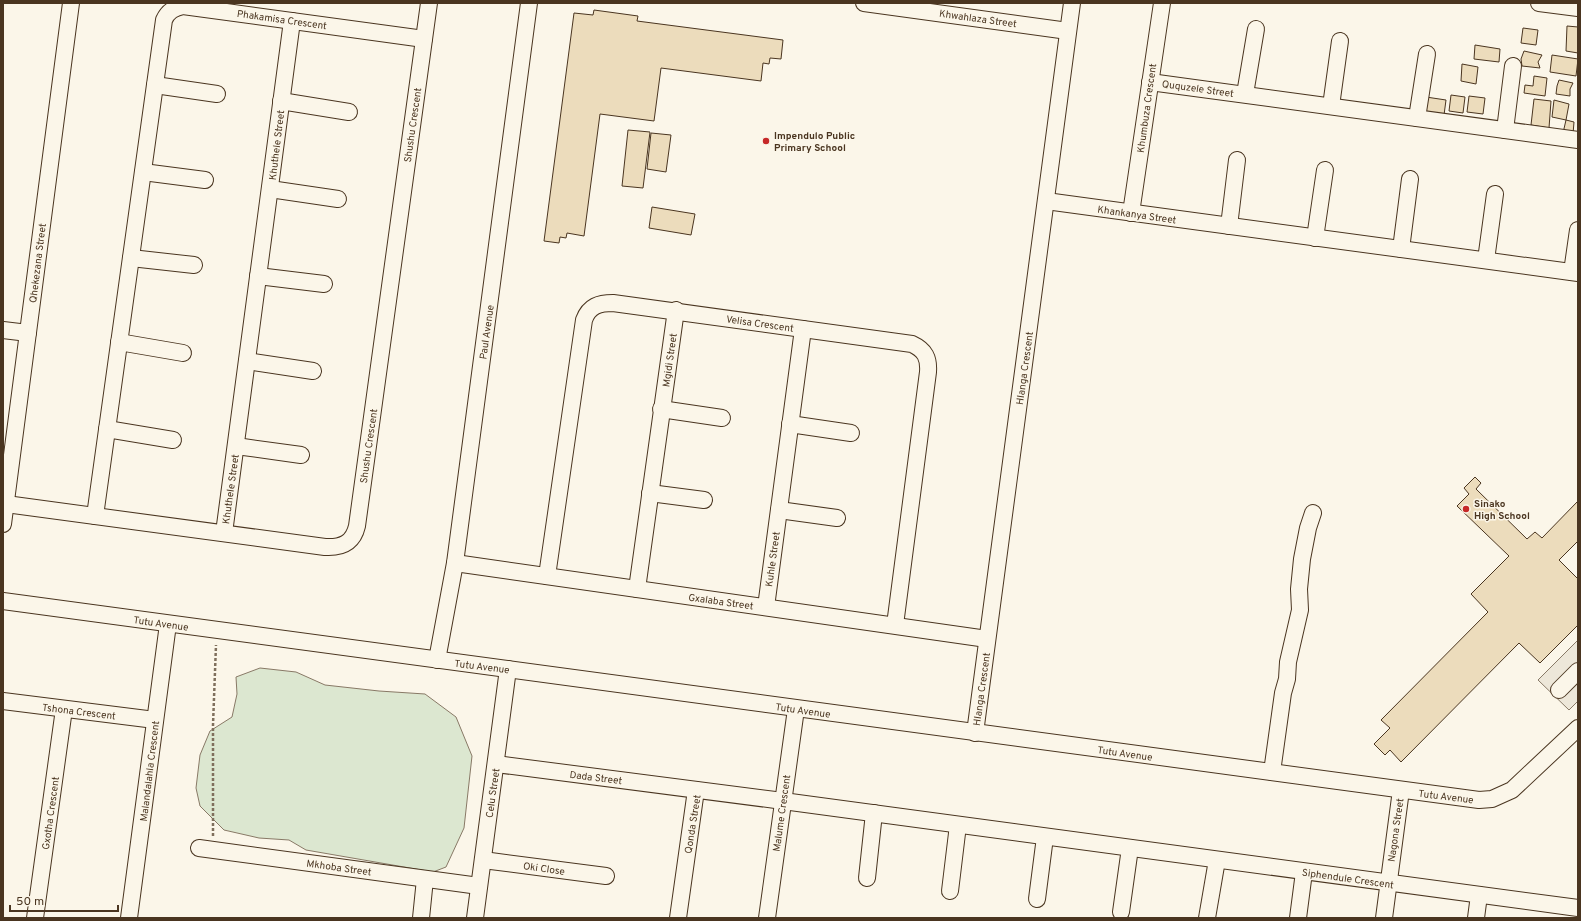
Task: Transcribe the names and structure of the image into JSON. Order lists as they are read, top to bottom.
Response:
{
  "streets": {
    "street": [
      "Khwahlaza Street",
      "Phakamisa Crescent",
      "Ququzele Street",
      "Khumbuza Crescent",
      "Shushu Crescent",
      "Khuthele Street",
      "Khankanya Street",
      "Qhekezana Street",
      "Velisa Crescent",
      "Paul Avenue",
      "Mgidi Street",
      "Hlanga Crescent",
      "Kuhle Street",
      "Gxalaba Street",
      "Tutu Avenue",
      "Tshona Crescent",
      "Malandalahla Crescent",
      "Dada Street",
      "Celu Street",
      "Gxotha Crescent",
      "Malume Crescent",
      "Qonda Street",
      "Nagona Street",
      "Mkhoba Street",
      "Oki Close",
      "Siphendule Crescent"
    ]
  },
  "crossings": [
    ["Khwahlaza Street", "Hlanga Crescent"],
    ["Phakamisa Crescent", "Shushu Crescent"],
    ["Phakamisa Crescent", "Khuthele Street"],
    ["Ququzele Street", "Khumbuza Crescent"],
    ["Khumbuza Crescent", "Khankanya Street"],
    ["Shushu Crescent", "Khuthele Street"],
    ["Shushu Crescent", "Qhekezana Street"],
    ["Khankanya Street", "Hlanga Crescent"],
    ["Velisa Crescent", "Mgidi Street"],
    ["Velisa Crescent", "Kuhle Street"],
    ["Velisa Crescent", "Gxalaba Street"],
    ["Paul Avenue", "Gxalaba Street"],
    ["Paul Avenue", "Tutu Avenue"],
    ["Mgidi Street", "Gxalaba Street"],
    ["Hlanga Crescent", "Gxalaba Street"],
    ["Hlanga Crescent", "Tutu Avenue"],
    ["Kuhle Street", "Gxalaba Street"],
    ["Tutu Avenue", "Malandalahla Crescent"],
    ["Tutu Avenue", "Celu Street"],
    ["Tutu Avenue", "Malume Crescent"],
    ["Tutu Avenue", "Nagona Street"],
    ["Tshona Crescent", "Malandalahla Crescent"],
    ["Tshona Crescent", "Gxotha Crescent"],
    ["Dada Street", "Celu Street"],
    ["Dada Street", "Qonda Street"],
    ["Celu Street", "Mkhoba Street"],
    ["Celu Street", "Oki Close"],
    ["Malume Crescent", "Qonda Street"],
    ["Malume Crescent", "Siphendule Crescent"],
    ["Qonda Street", "Siphendule Crescent"],
    ["Nagona Street", "Siphendule Crescent"]
  ],
  "places": ["Impendulo Public Primary School", "Sinako High School"],
  "scale_bar": "50 m"
}
